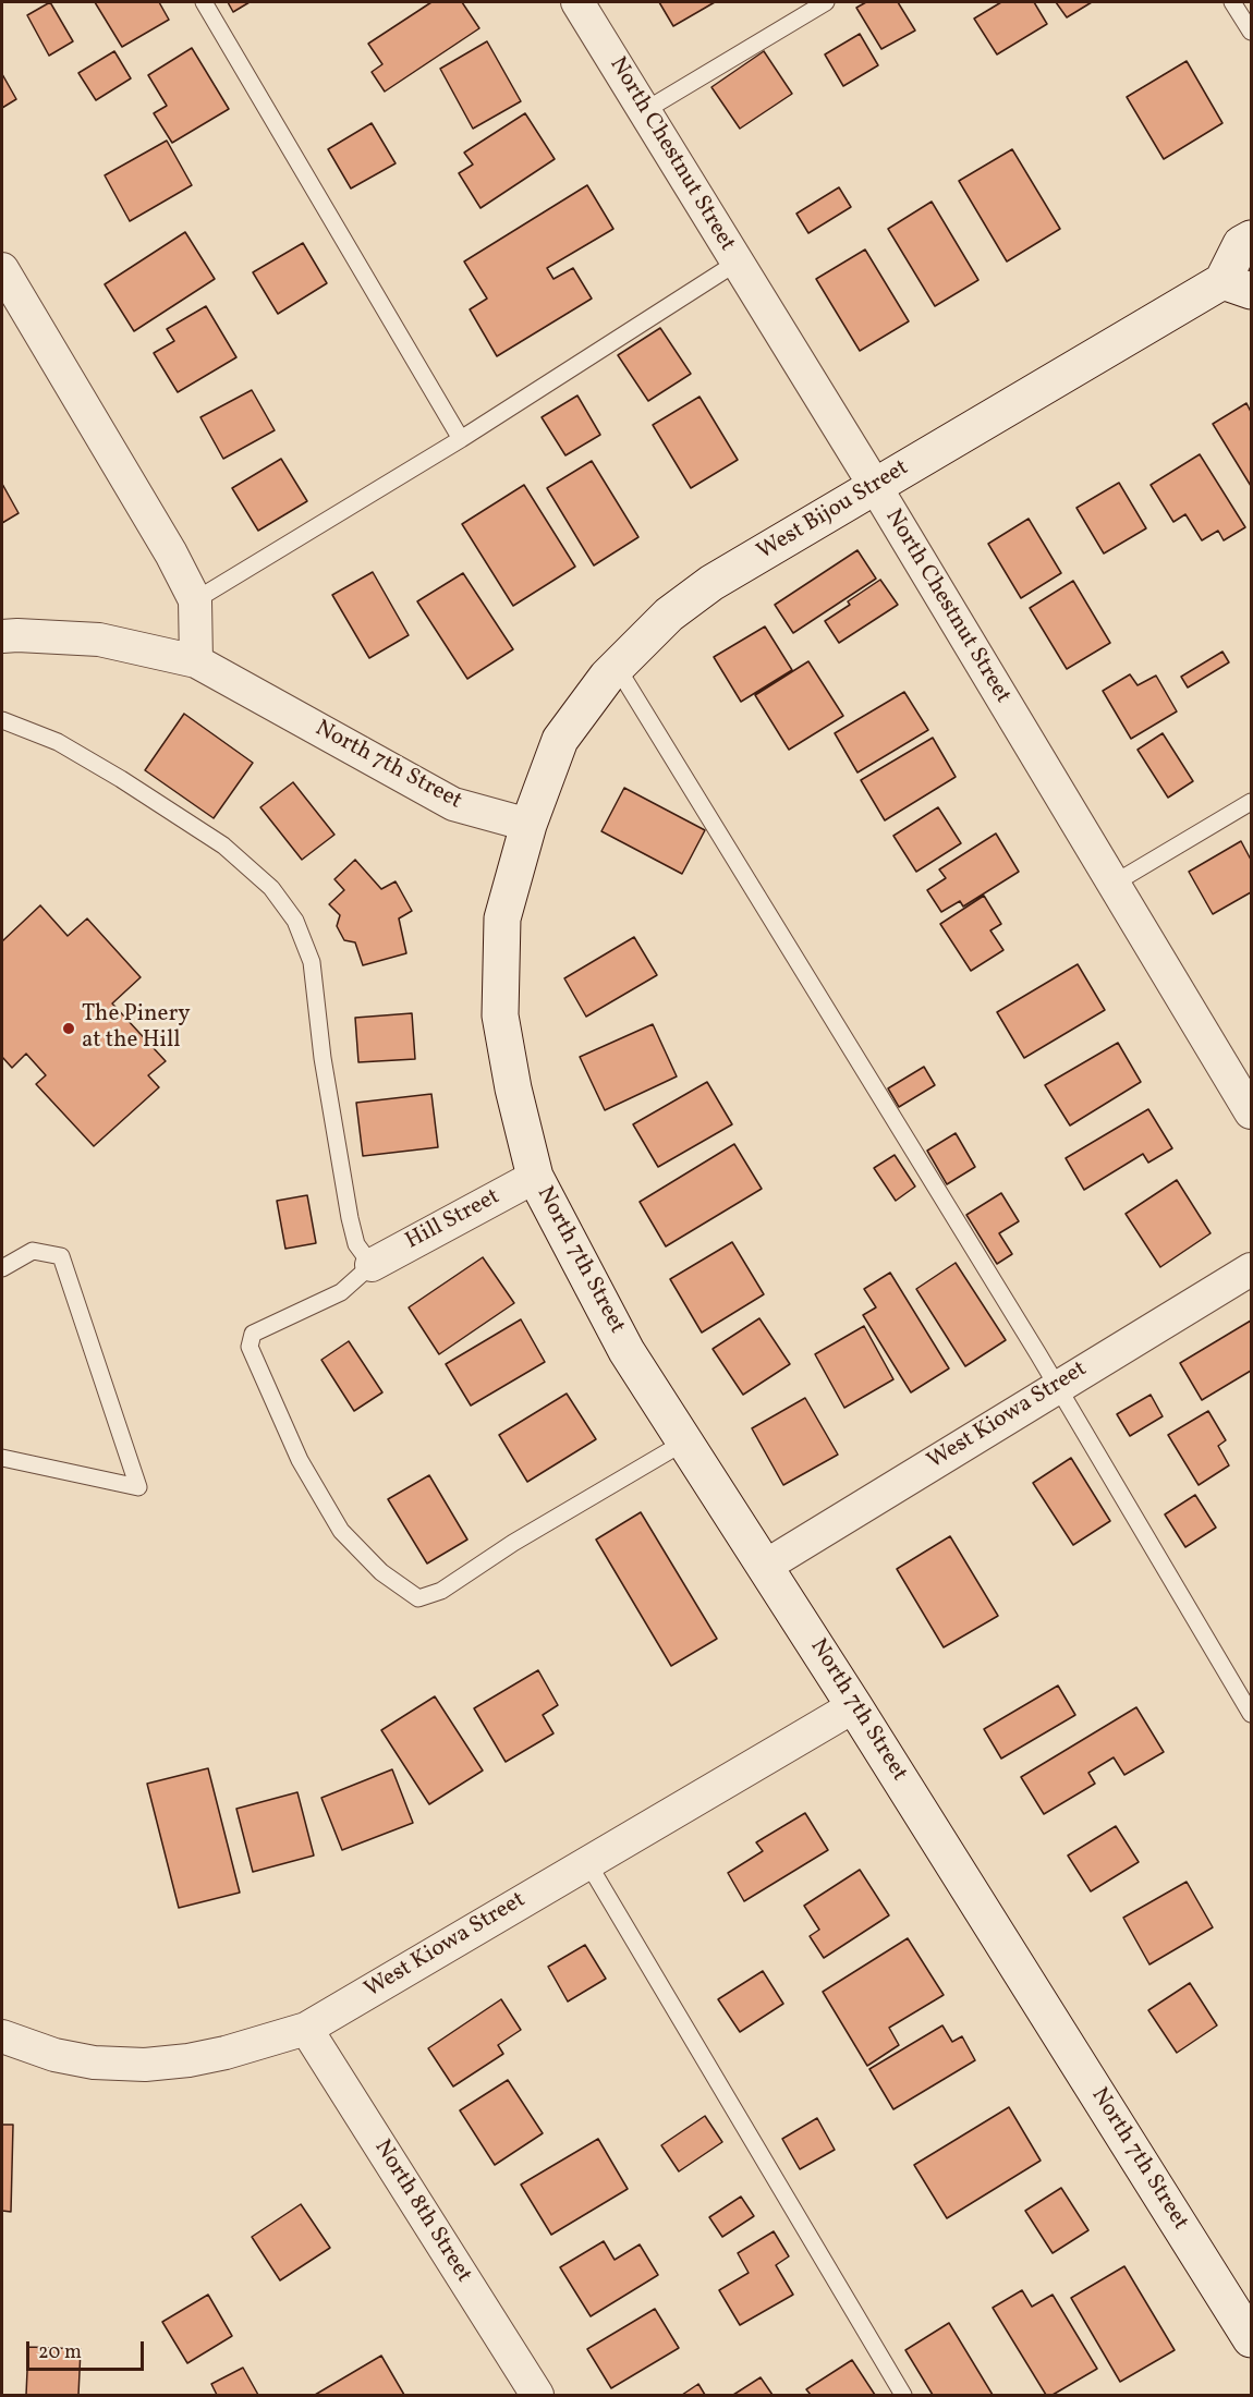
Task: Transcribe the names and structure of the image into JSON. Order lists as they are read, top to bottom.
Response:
{
  "streets": {
    "street": [
      "North Chestnut Street",
      "West Bijou Street",
      "North 7th Street",
      "Hill Street",
      "West Kiowa Street",
      "North 8th Street"
    ]
  },
  "crossings": [
    ["North Chestnut Street", "West Bijou Street"],
    ["West Bijou Street", "North 7th Street"],
    ["North 7th Street", "Hill Street"],
    ["North 7th Street", "West Kiowa Street"],
    ["West Kiowa Street", "North 8th Street"]
  ],
  "places": ["The Pinery at the Hill"],
  "scale_bar": "20 m"
}
